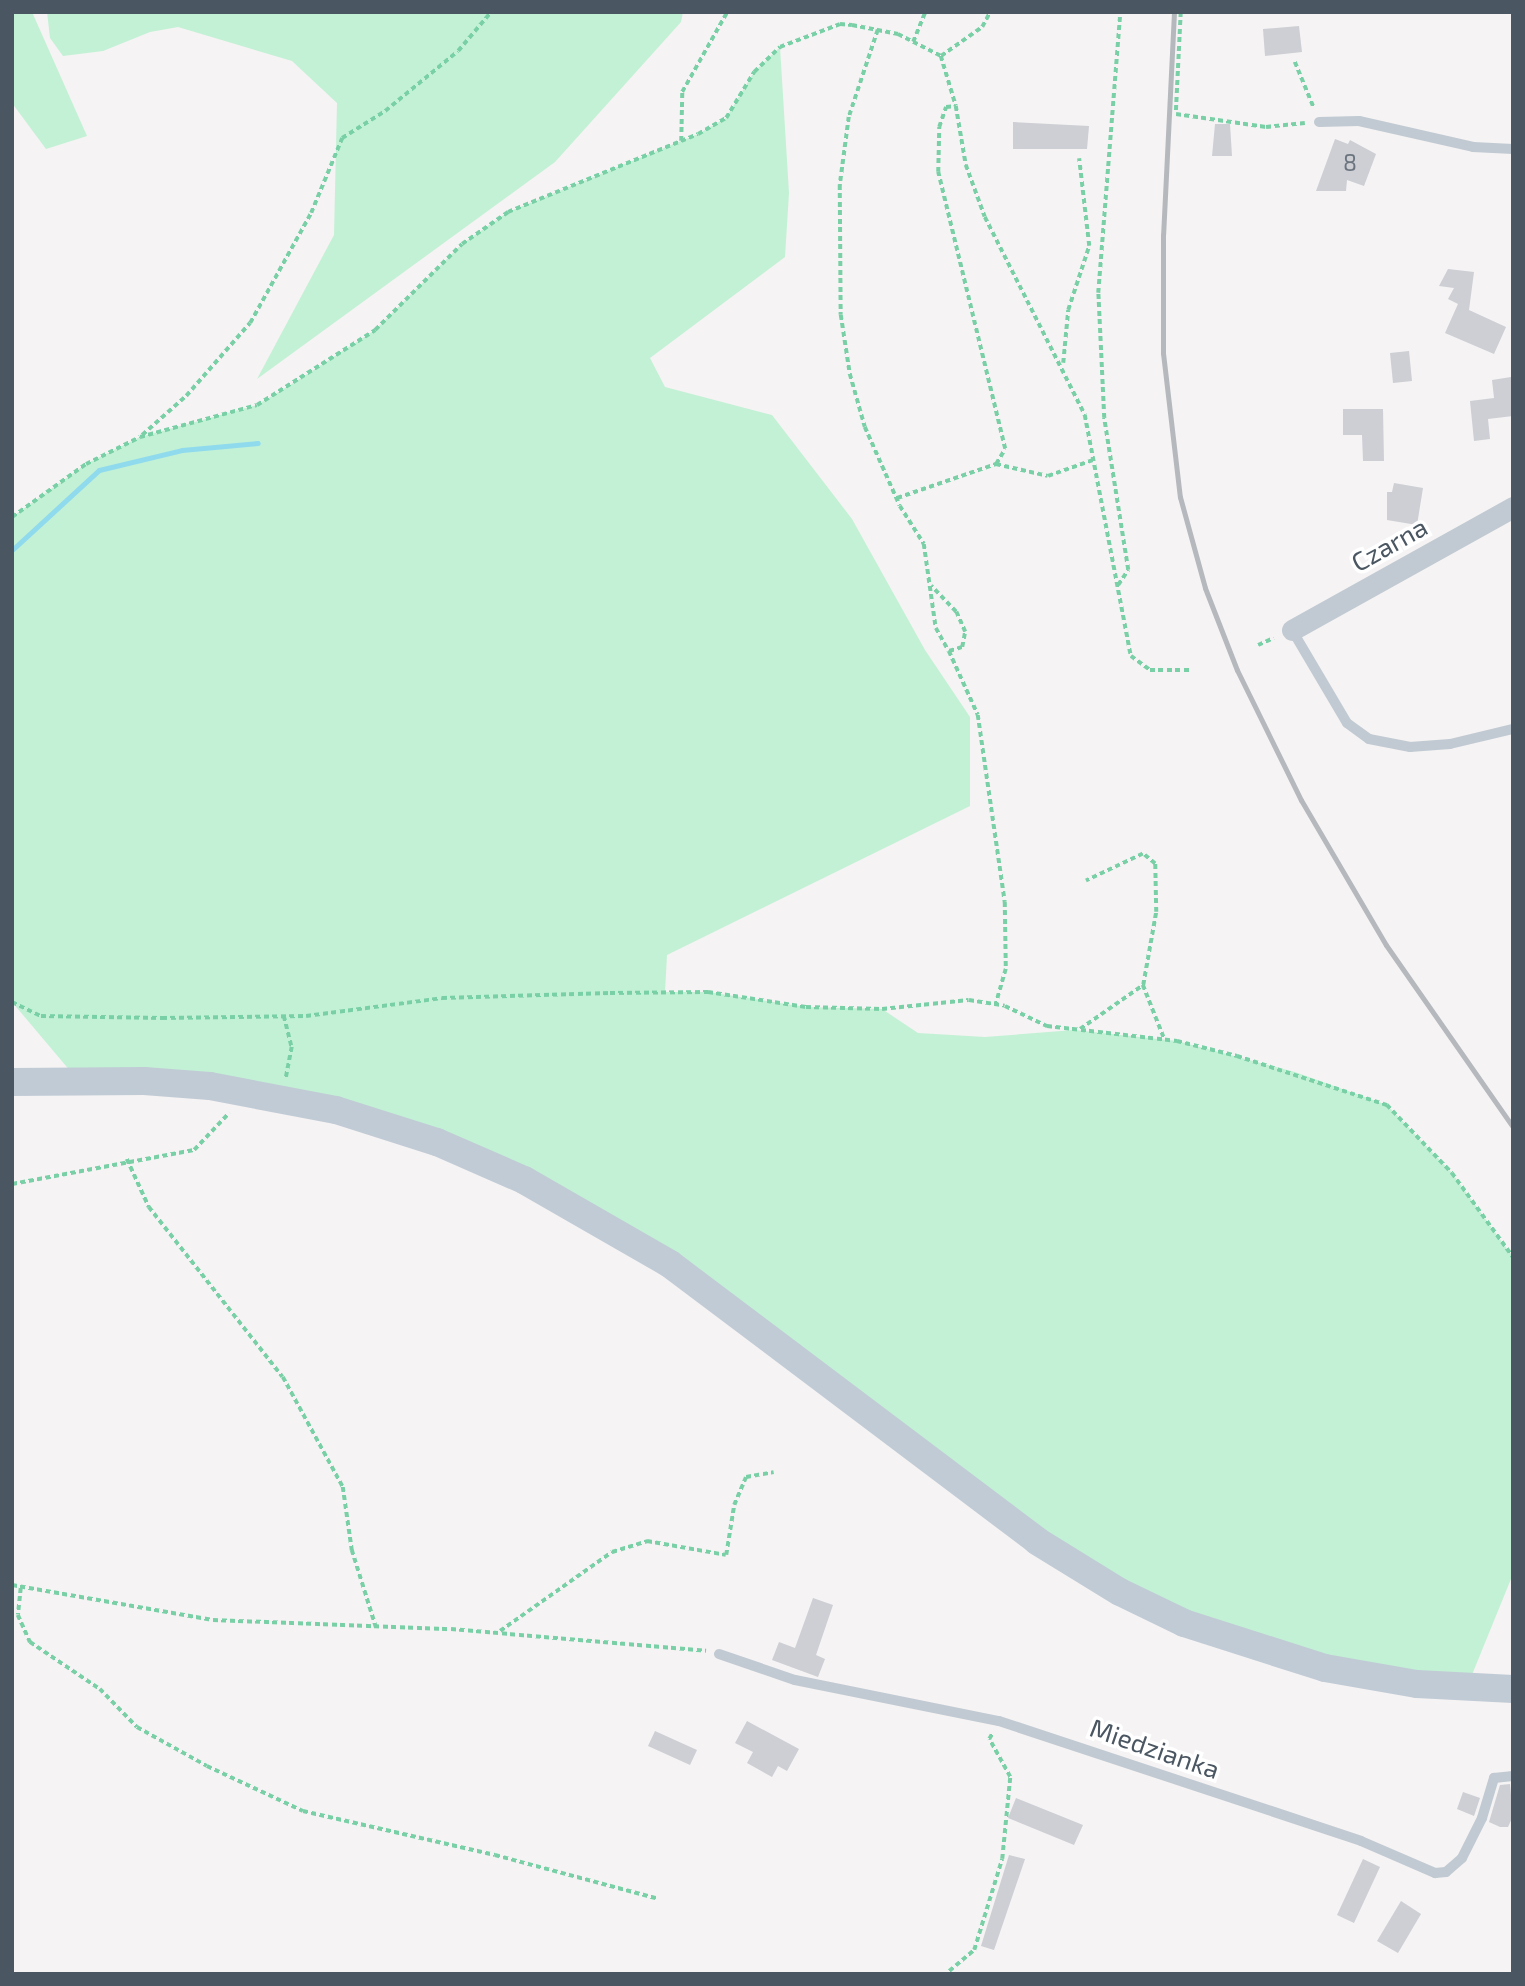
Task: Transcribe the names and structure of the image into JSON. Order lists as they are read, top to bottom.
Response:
{
  "streets": {
    "street": ["Czarna"],
    "lane": ["Miedzianka"]
  },
  "house_numbers": ["8"]
}
